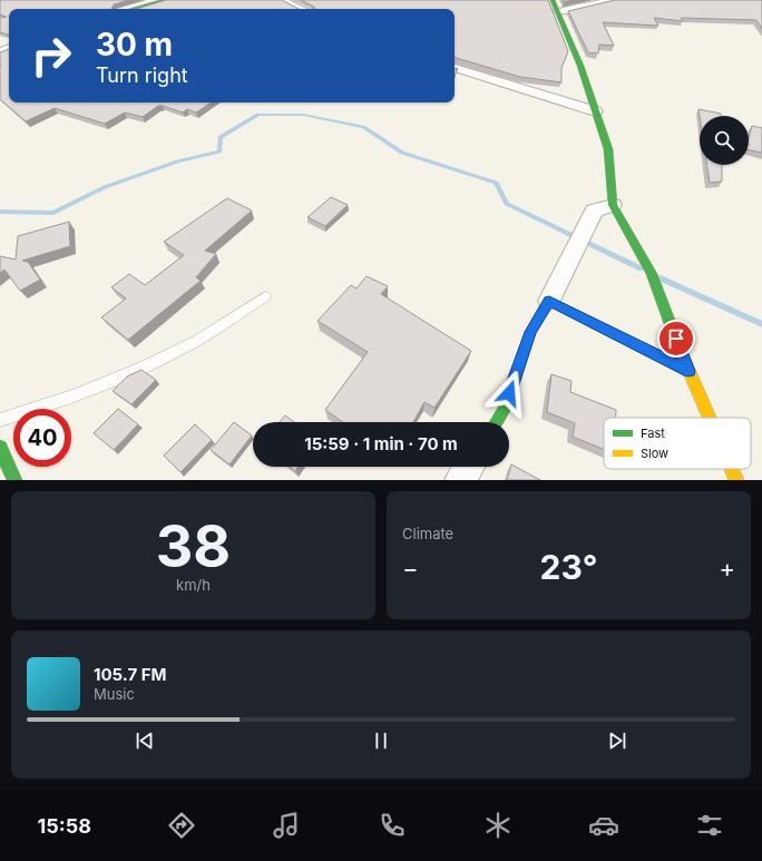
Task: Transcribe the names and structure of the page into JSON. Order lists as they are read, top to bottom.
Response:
{
  "legend": ["Fast", "Slow"],
  "page": {
    "turn": ["30 m", "Turn right"],
    "limit": "40",
    "trip": "15:59 · 1 min · 70 m",
    "tile": [
      ["38", "km/h"],
      "Climate"
    ],
    "heat": ["−", "23°", "+"],
    "song": ["105.7 FM", "Music"],
    "tabs": "15:58"
  }
}
